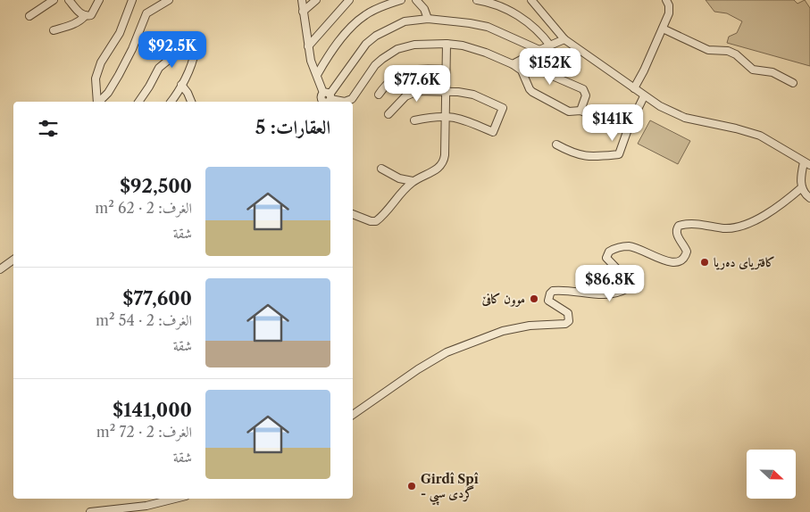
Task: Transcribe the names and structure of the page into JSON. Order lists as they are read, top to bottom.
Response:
{
  "places": ["کافتریای دەریا", "موون کافێ", "Girdî Spî - گردی سپي"],
  "north": "right",
  "page": {
    "price": [
      "$92.5K",
      "$152K",
      "$77.6K",
      "$141K",
      "$86.8K"
    ],
    "heading": "العقارات: 5",
    "list": [
      {
        "name": "$92,500",
        "note": "الغرف: 2 · 62 m² · شقة"
      },
      {
        "name": "$77,600",
        "note": "الغرف: 2 · 54 m² · شقة"
      },
      {
        "name": "$141,000",
        "note": "الغرف: 2 · 72 m² · شقة"
      }
    ]
  }
}
